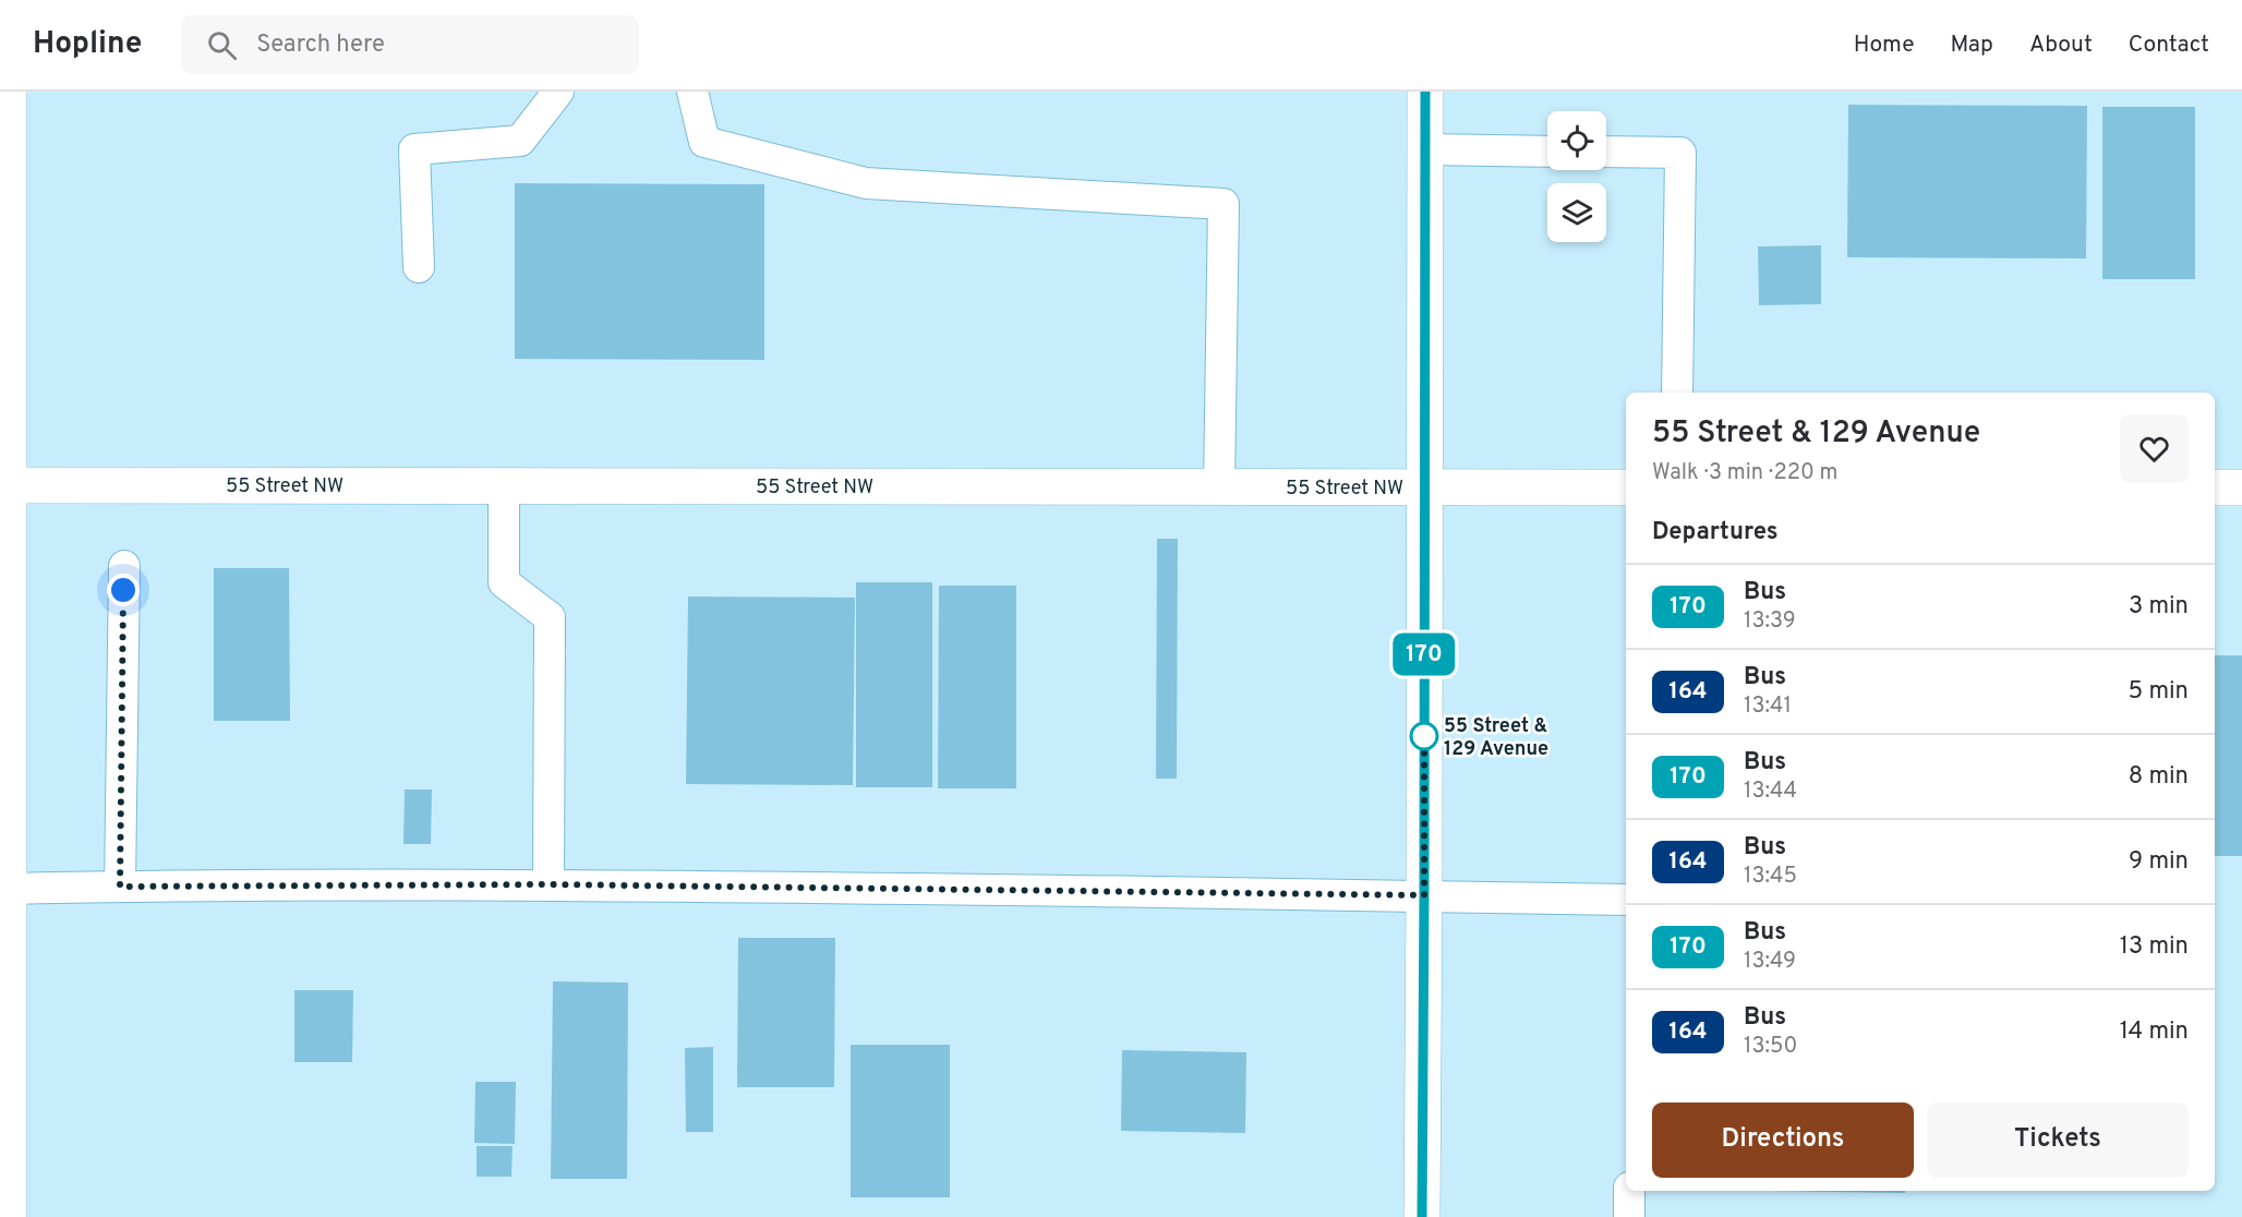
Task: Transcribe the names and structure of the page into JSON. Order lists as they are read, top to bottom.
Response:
{
  "streets": {
    "street": ["55 Street NW"]
  },
  "places": ["55 Street & 129 Avenue"],
  "lines": ["bus line 170"],
  "page": {
    "header": "Hopline",
    "search": "Search here",
    "nav": [
      "Home",
      "Map",
      "About",
      "Contact"
    ],
    "on_map": "170",
    "heading": [
      ["55 Street & 129 Avenue", "Walk · 3 min · 220 m"],
      "Departures"
    ],
    "list": [
      {
        "mark": "170",
        "name": "Bus",
        "note": "13:39",
        "value": "3 min"
      },
      {
        "mark": "164",
        "name": "Bus",
        "note": "13:41",
        "value": "5 min"
      },
      {
        "mark": "170",
        "name": "Bus",
        "note": "13:44",
        "value": "8 min"
      },
      {
        "mark": "164",
        "name": "Bus",
        "note": "13:45",
        "value": "9 min"
      },
      {
        "mark": "170",
        "name": "Bus",
        "note": "13:49",
        "value": "13 min"
      },
      {
        "mark": "164",
        "name": "Bus",
        "note": "13:50",
        "value": "14 min"
      }
    ],
    "buttons": ["Directions", "Tickets"]
  }
}
